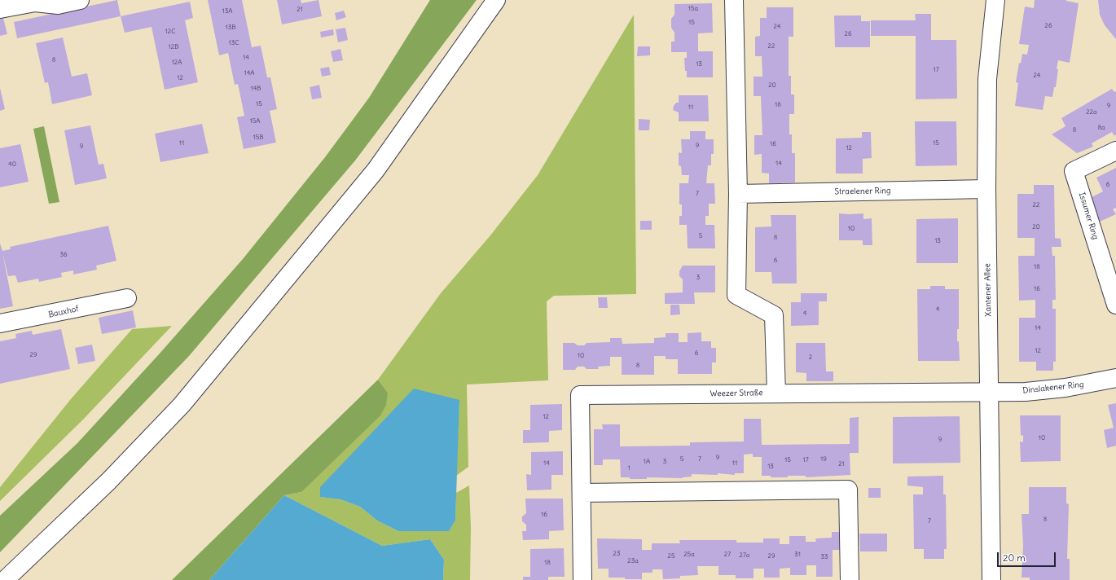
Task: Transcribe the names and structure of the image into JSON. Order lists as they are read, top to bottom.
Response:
{
  "streets": {
    "street": [
      "Straelener Ring",
      "Issumer Ring",
      "Xantener Allee",
      "Bauxhof",
      "Dinslakener Ring",
      "Weezer Straße"
    ]
  },
  "crossings": [
    ["Straelener Ring", "Xantener Allee"],
    ["Xantener Allee", "Dinslakener Ring"],
    ["Xantener Allee", "Weezer Straße"],
    ["Dinslakener Ring", "Weezer Straße"]
  ],
  "house_numbers": [
    "15a",
    "21",
    "13A",
    "15",
    "26",
    "24",
    "13B",
    "12C",
    "26",
    "13C",
    "22",
    "12B",
    "14",
    "8",
    "12A",
    "13",
    "17",
    "14A",
    "24",
    "12",
    "20",
    "14B",
    "15",
    "18",
    "9",
    "11",
    "22a",
    "15A",
    "8a",
    "8",
    "15B",
    "11",
    "15",
    "16",
    "9",
    "9",
    "12",
    "14",
    "40",
    "6",
    "7",
    "22",
    "20",
    "10",
    "5",
    "8",
    "13",
    "36",
    "6",
    "18",
    "3",
    "16",
    "4",
    "4",
    "14",
    "12",
    "6",
    "29",
    "10",
    "2",
    "8",
    "12",
    "10",
    "9",
    "9",
    "5",
    "7",
    "19",
    "15",
    "17",
    "1A",
    "3",
    "14",
    "11",
    "21",
    "13",
    "1",
    "16",
    "8",
    "7",
    "23",
    "25a",
    "27",
    "31",
    "27a",
    "25",
    "29",
    "33",
    "23a",
    "18"
  ],
  "scale_bar": "20 m"
}
